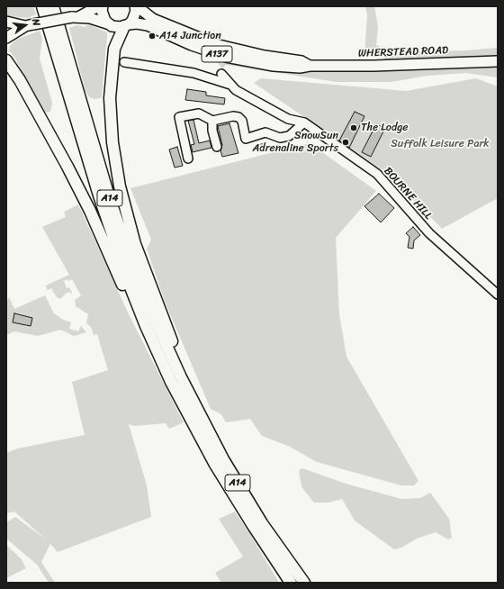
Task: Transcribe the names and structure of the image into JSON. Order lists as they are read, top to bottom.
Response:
{
  "streets": {
    "highway": ["A14"],
    "main road": ["WHERSTEAD ROAD", "A137"],
    "street": ["BOURNE HILL"]
  },
  "crossings": [
    ["WHERSTEAD ROAD", "A14"]
  ],
  "parks": ["Suffolk Leisure Park"],
  "places": ["A14 Junction", "The Lodge", "SnowSun Adrenaline Sports"],
  "north": "right"
}
